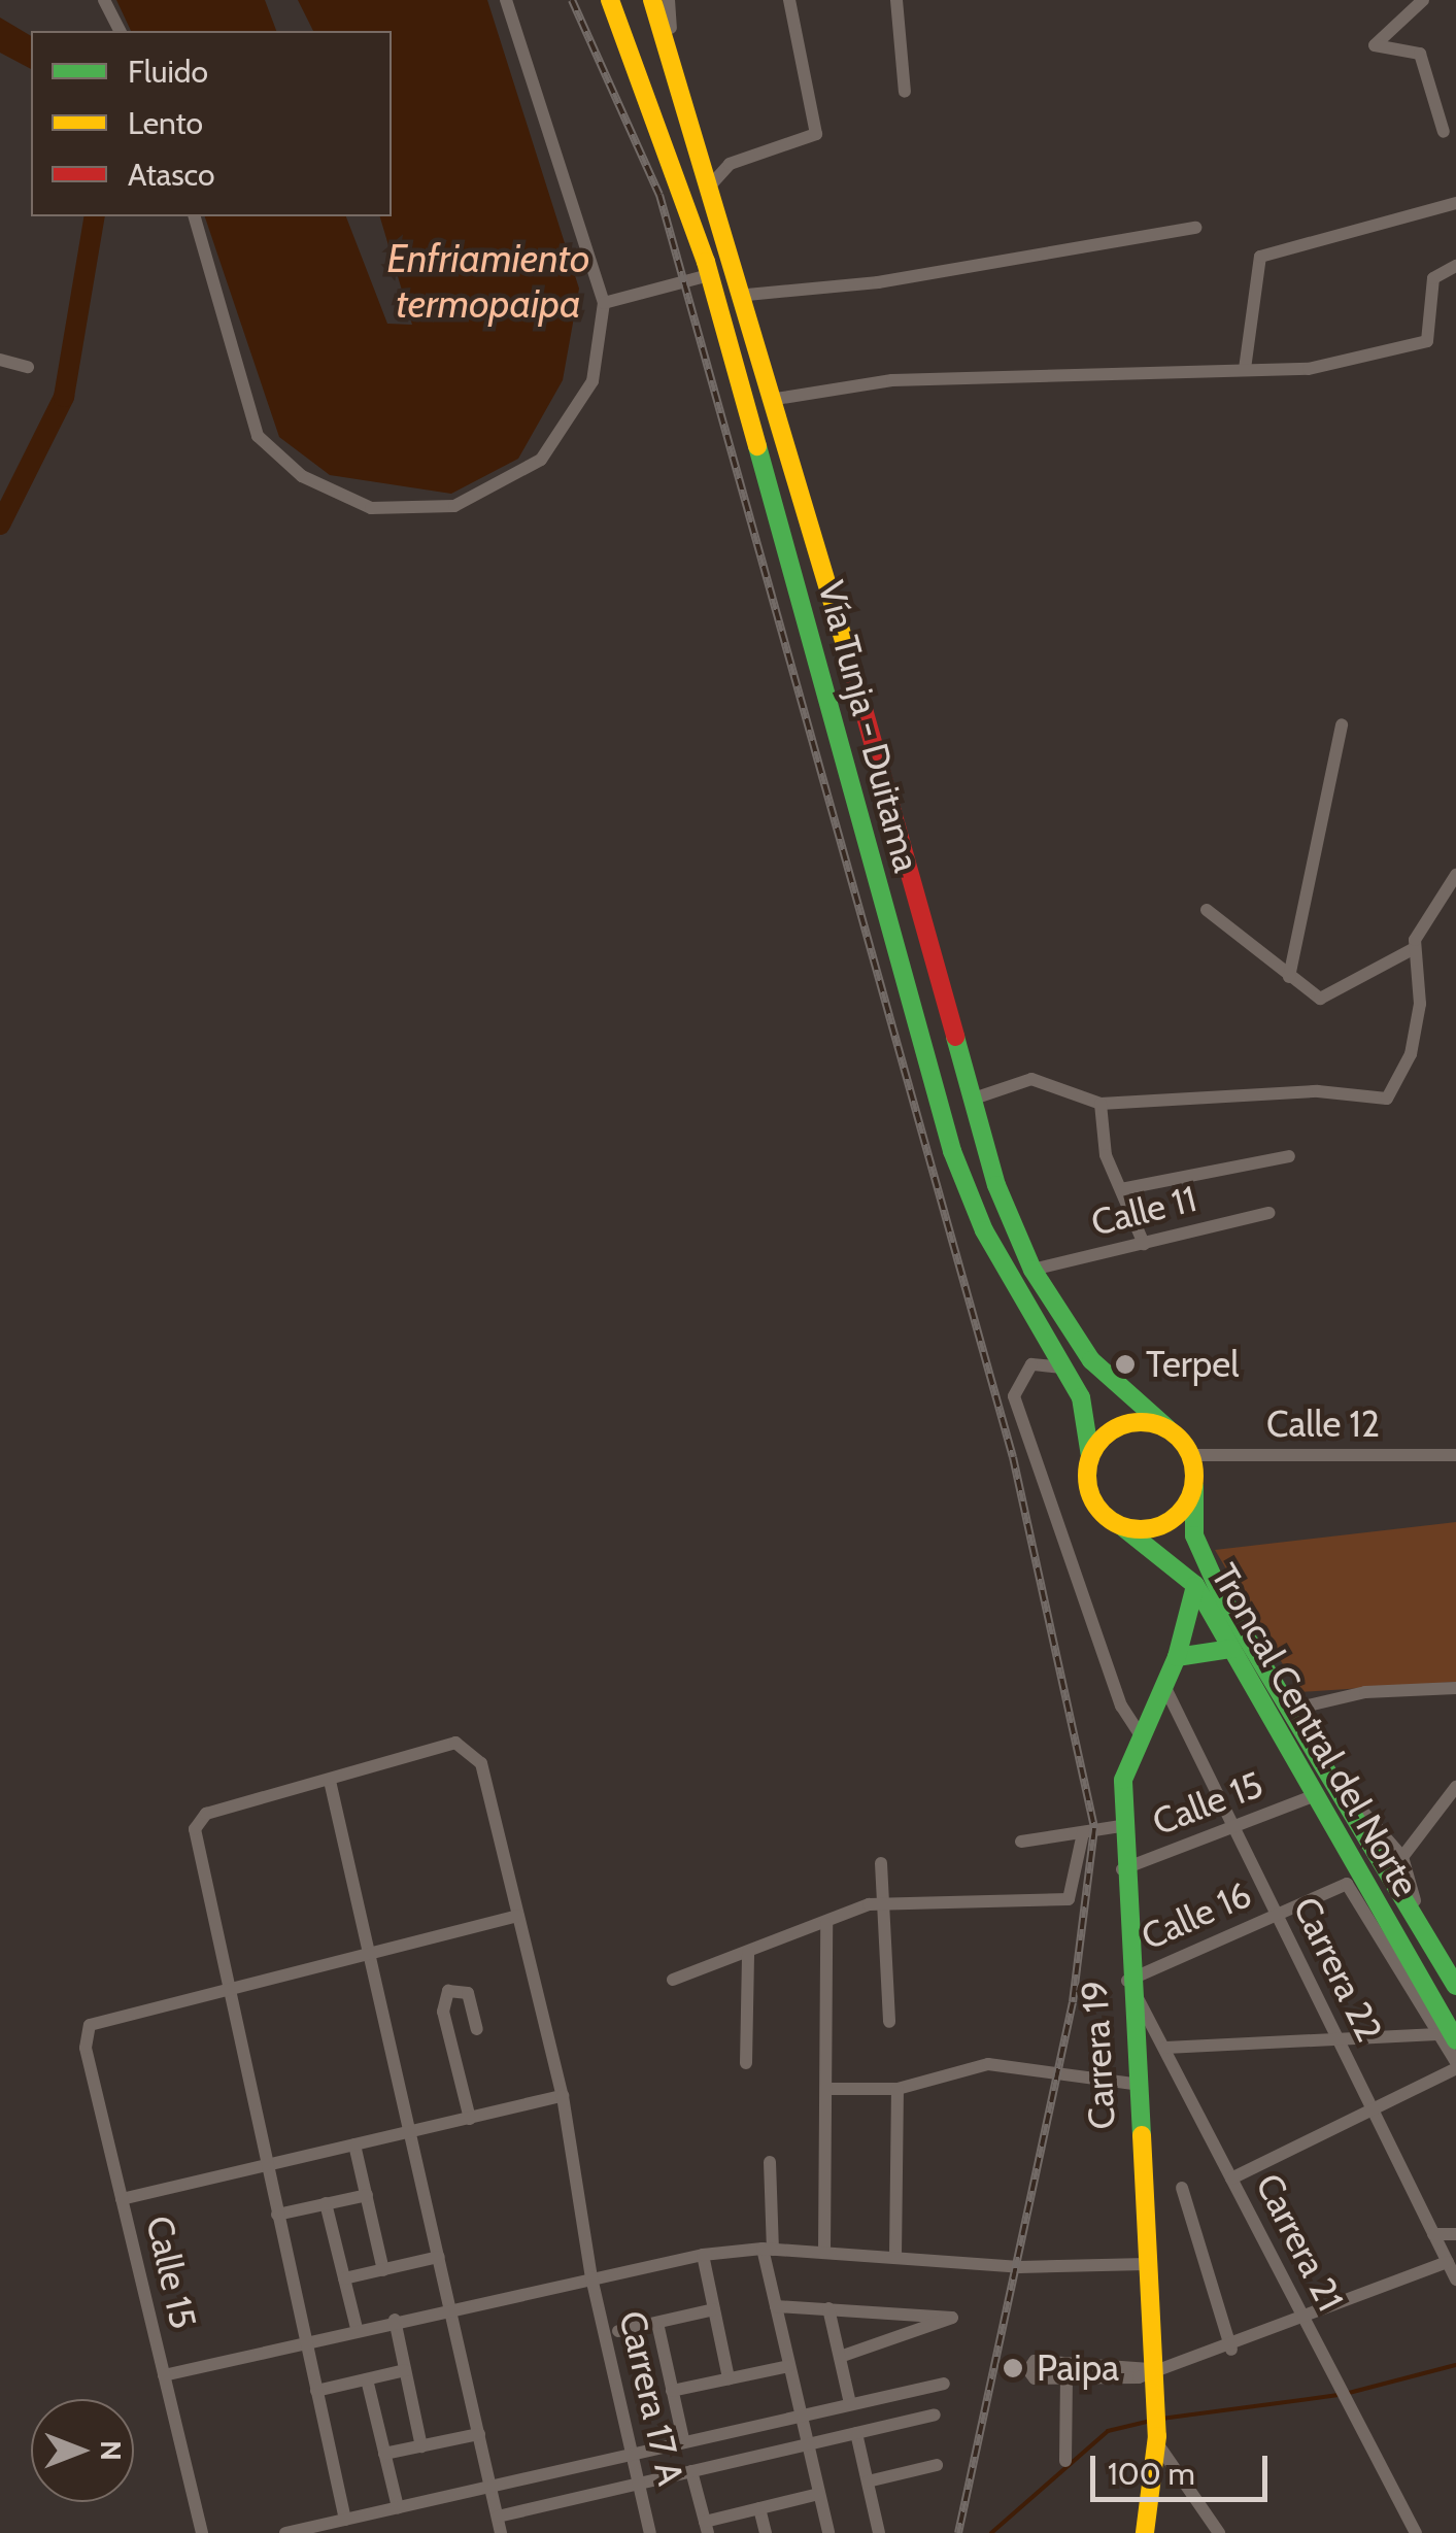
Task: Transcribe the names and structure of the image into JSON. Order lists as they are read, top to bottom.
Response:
{
  "streets": {
    "main road": ["Vía Tunja - Duitama", "Troncal Central del Norte", "Carrera 19"],
    "street": [
      "Calle 11",
      "Calle 12",
      "Calle 15",
      "Calle 16",
      "Carrera 22",
      "Carrera 21",
      "Carrera 17 A"
    ]
  },
  "crossings": [
    ["Vía Tunja - Duitama", "Calle 11"],
    ["Vía Tunja - Duitama", "Calle 12"],
    ["Vía Tunja - Duitama", "Troncal Central del Norte"],
    ["Calle 12", "Troncal Central del Norte"],
    ["Troncal Central del Norte", "Calle 15"],
    ["Troncal Central del Norte", "Calle 16"],
    ["Troncal Central del Norte", "Carrera 19"],
    ["Calle 15", "Carrera 22"],
    ["Calle 15", "Carrera 19"],
    ["Calle 16", "Carrera 22"],
    ["Calle 16", "Carrera 19"],
    ["Calle 16", "Carrera 21"],
    ["Carrera 22", "Carrera 19"],
    ["Carrera 19", "Carrera 21"]
  ],
  "water": ["Enfriamiento termopaipa"],
  "places": ["Terpel", "Paipa"],
  "legend": ["Fluido", "Lento", "Atasco"],
  "scale_bar": "100 m",
  "north": "right"
}
